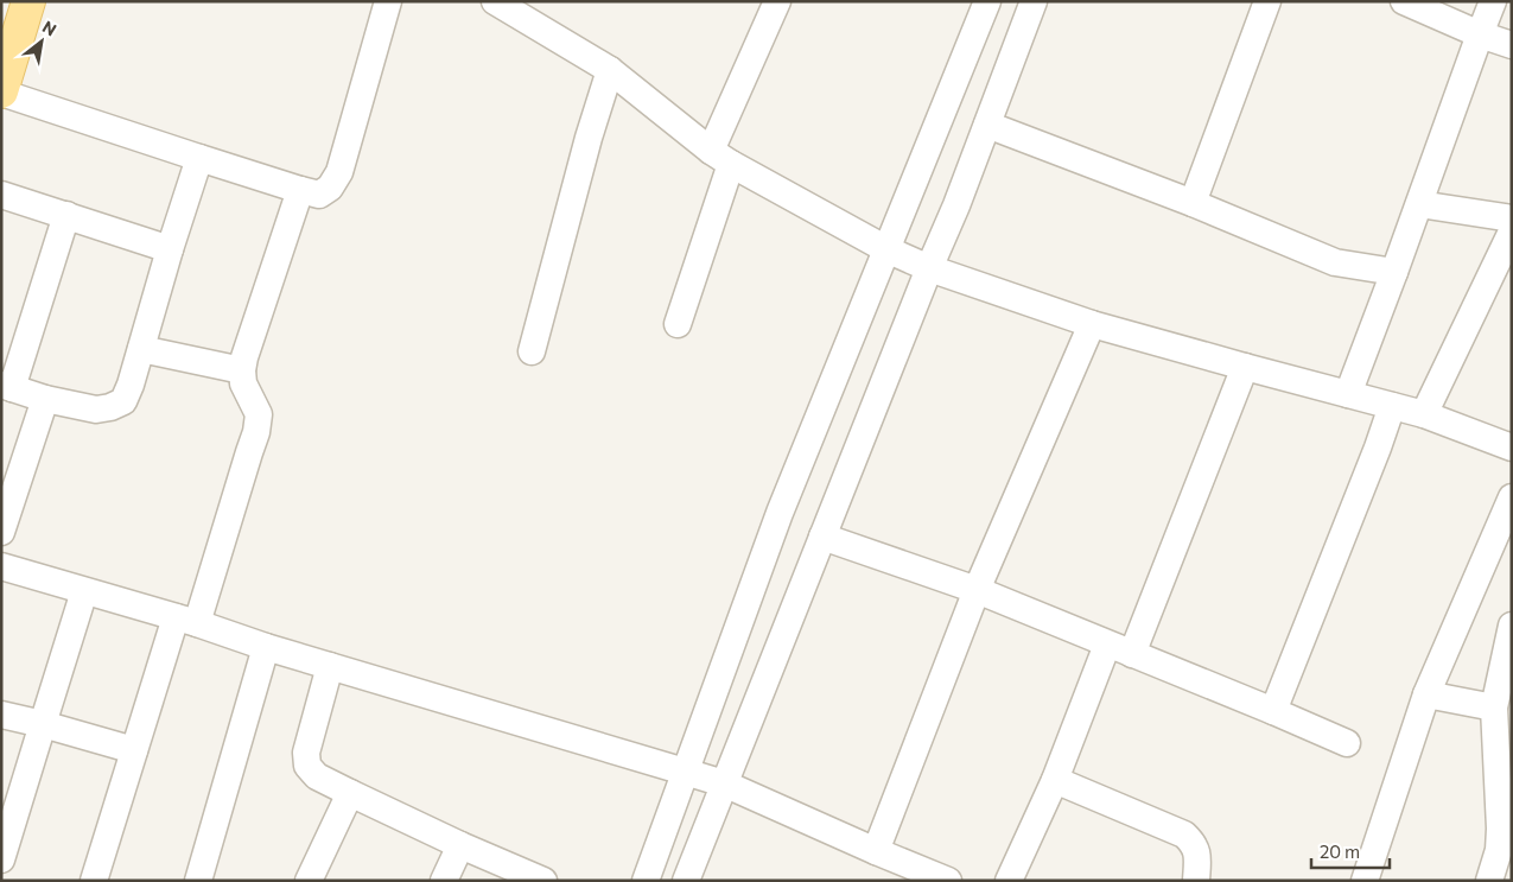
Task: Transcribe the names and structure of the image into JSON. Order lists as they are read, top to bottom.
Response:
{
  "scale_bar": "20 m",
  "north": "top right"
}
